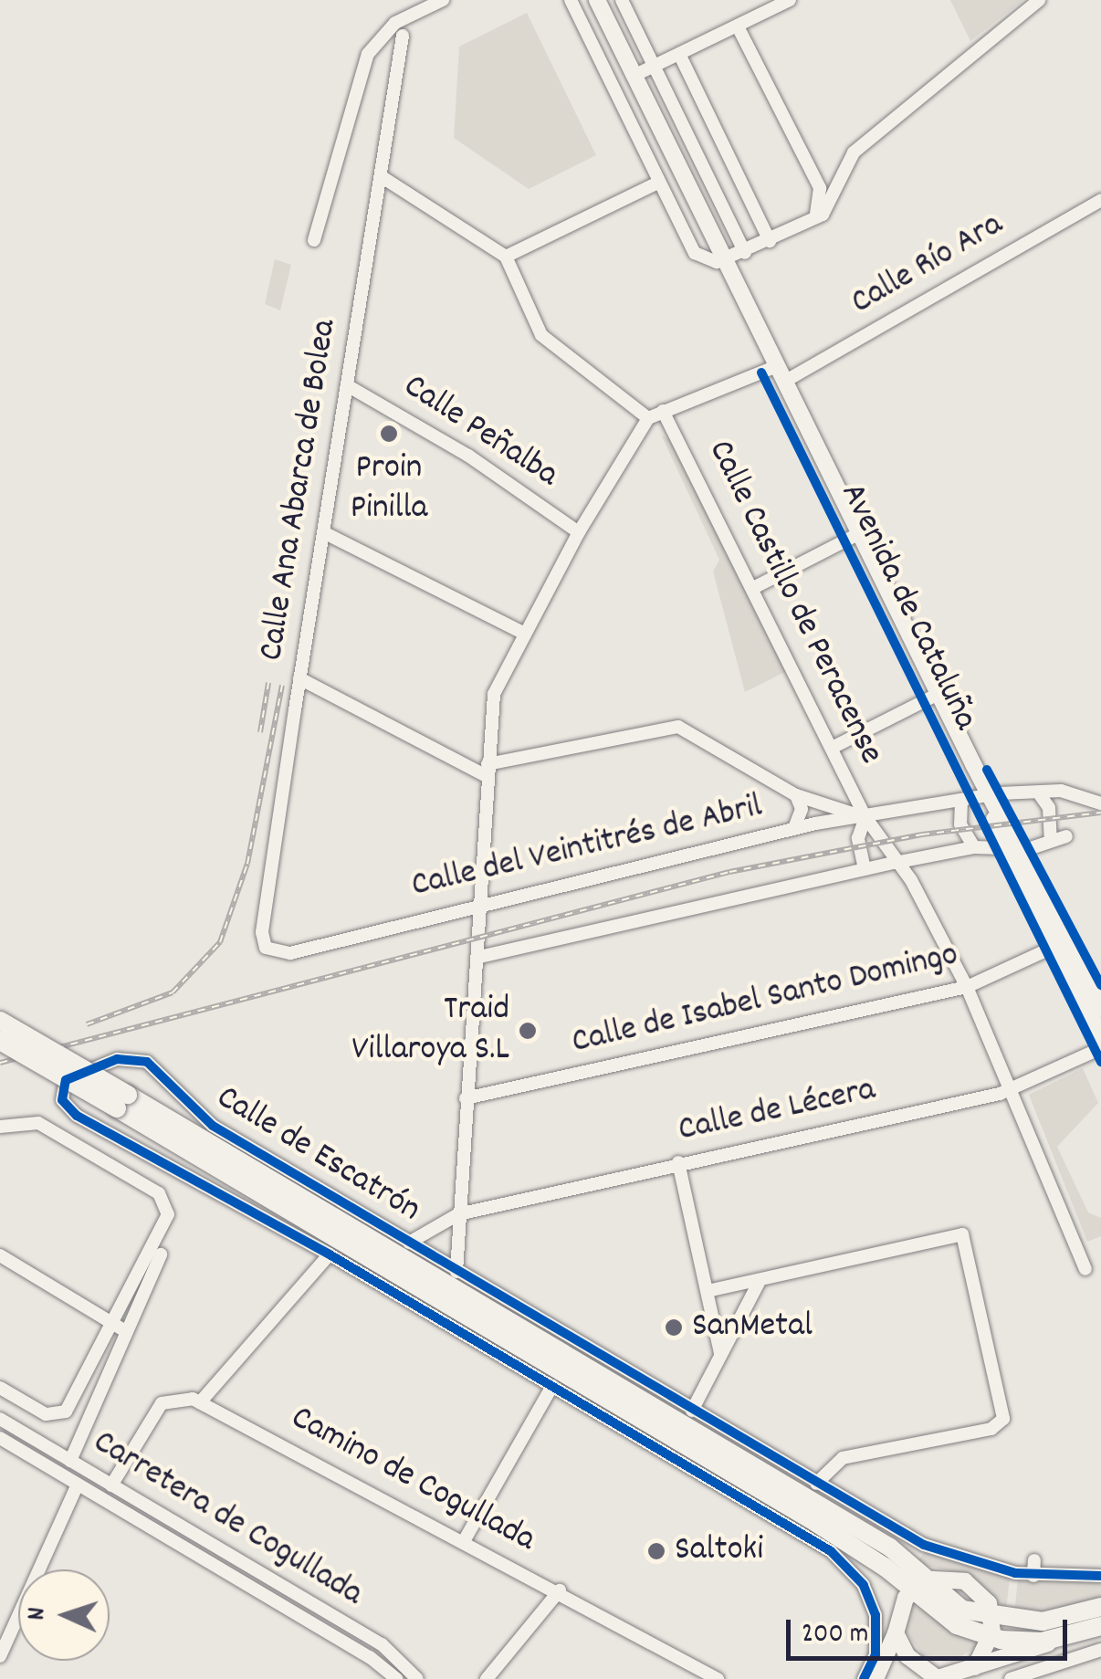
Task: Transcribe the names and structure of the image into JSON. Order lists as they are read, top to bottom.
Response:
{
  "streets": {
    "main road": ["Avenida de Cataluña"],
    "street": [
      "Calle Río Ara",
      "Calle Peñalba",
      "Calle Ana Abarca de Bolea",
      "Calle Castillo de Peracense",
      "Calle del Veintitrés de Abril",
      "Calle de Isabel Santo Domingo",
      "Calle de Lécera",
      "Calle de Escatrón",
      "Camino de Cogullada",
      "Carretera de Cogullada"
    ]
  },
  "crossings": [
    ["Calle Río Ara", "Calle Castillo de Peracense"],
    ["Calle Río Ara", "Avenida de Cataluña"],
    ["Calle Peñalba", "Calle Ana Abarca de Bolea"],
    ["Calle Ana Abarca de Bolea", "Calle del Veintitrés de Abril"],
    ["Calle Castillo de Peracense", "Calle del Veintitrés de Abril"],
    ["Avenida de Cataluña", "Calle del Veintitrés de Abril"],
    ["Avenida de Cataluña", "Calle de Isabel Santo Domingo"],
    ["Calle de Lécera", "Calle de Escatrón"]
  ],
  "places": [
    "Proin Pinilla",
    "Traid Villaroya S.L",
    "SanMetal",
    "Saltoki"
  ],
  "scale_bar": "200 m",
  "north": "left"
}
